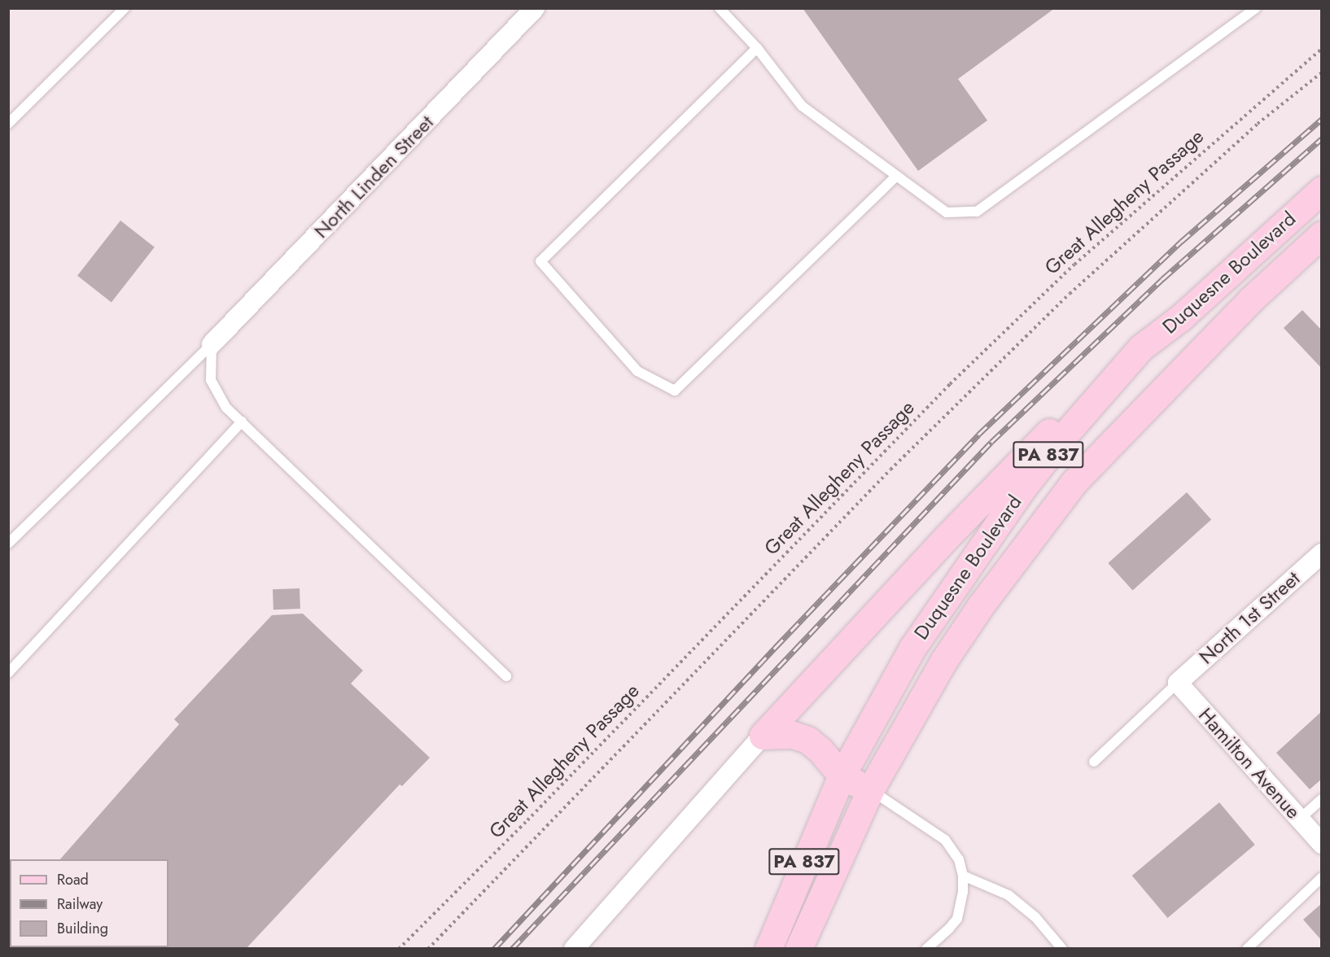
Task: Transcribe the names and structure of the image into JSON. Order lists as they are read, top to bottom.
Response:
{
  "streets": {
    "main road": ["Duquesne Boulevard", "PA 837"],
    "street": ["North Linden Street", "North 1st Street", "Hamilton Avenue"],
    "path": ["Great Allegheny Passage"]
  },
  "crossings": [
    ["North 1st Street", "Hamilton Avenue"]
  ],
  "legend": ["Road", "Railway", "Building"]
}
